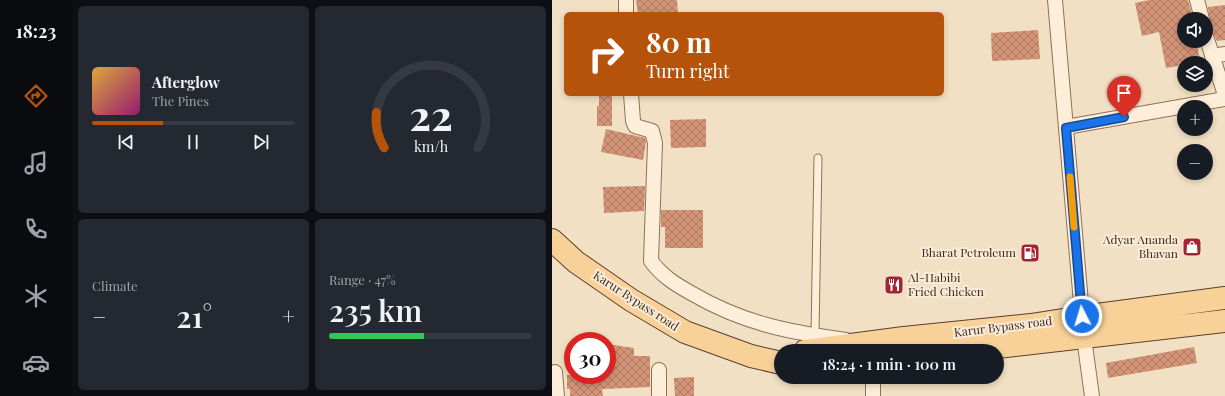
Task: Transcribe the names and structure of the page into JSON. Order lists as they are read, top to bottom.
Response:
{
  "streets": {
    "main road": ["Karur Bypass road"]
  },
  "places": {
    "shop": ["Adyar Ananda Bhavan"],
    "fuel station": ["Bharat Petroleum"],
    "restaurant": ["Al-Habibi Fried Chicken"]
  },
  "page": {
    "tabs": "18:23",
    "map_buttons": ["+", "−"],
    "turn": ["80 m", "Turn right"],
    "song": ["Afterglow", "The Pines"],
    "tile": [
      "Climate",
      ["Range · 47%", "235 km"]
    ],
    "heat": ["−", "21°", "+"],
    "limit": "30",
    "trip": "18:24 · 1 min · 100 m",
    "gauge": ["22", "km/h"]
  }
}
